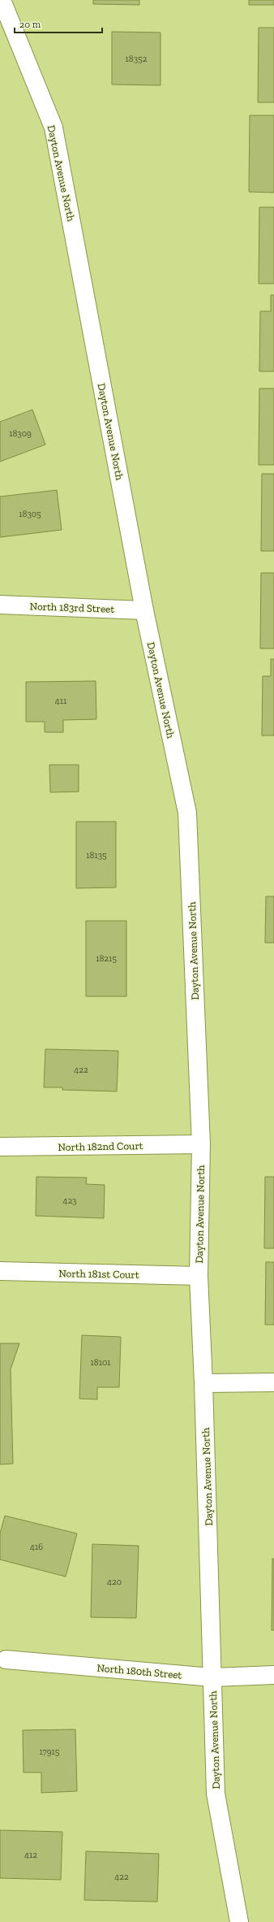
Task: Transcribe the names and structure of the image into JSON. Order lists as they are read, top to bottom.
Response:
{
  "streets": {
    "street": [
      "Dayton Avenue North",
      "North 183rd Street",
      "North 182nd Court",
      "North 181st Court",
      "North 180th Street"
    ]
  },
  "crossings": [
    ["Dayton Avenue North", "North 183rd Street"],
    ["Dayton Avenue North", "North 182nd Court"],
    ["Dayton Avenue North", "North 181st Court"],
    ["Dayton Avenue North", "North 180th Street"]
  ],
  "house_numbers": [
    "18352",
    "18309",
    "18305",
    "411",
    "18135",
    "18215",
    "422",
    "423",
    "18101",
    "416",
    "420",
    "17915",
    "412",
    "422"
  ],
  "scale_bar": "20 m"
}
